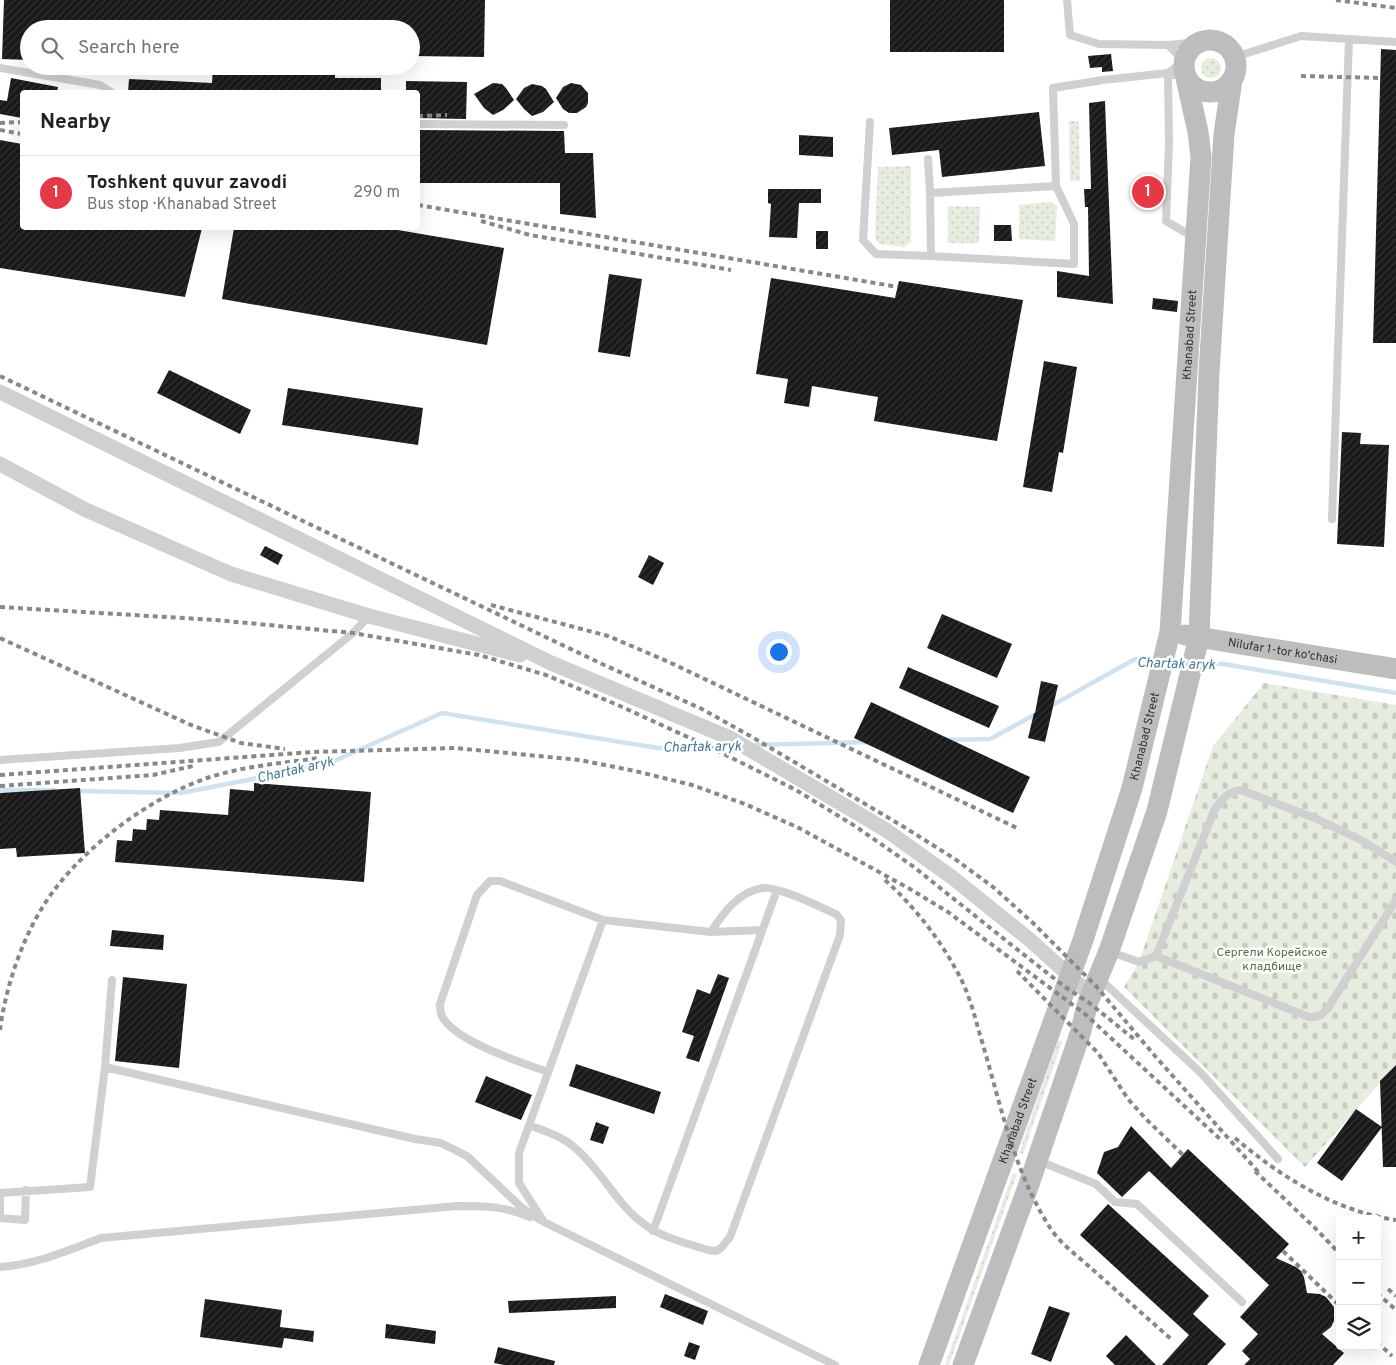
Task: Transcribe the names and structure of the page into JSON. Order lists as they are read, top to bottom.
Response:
{
  "streets": {
    "street": ["Khanabad Street", "Nilufar 1-tor ko'chasi"]
  },
  "crossings": [
    ["Khanabad Street", "Nilufar 1-tor ko'chasi"]
  ],
  "water": ["Chartak aryk"],
  "parks": ["Сергели Корейское кладбище"],
  "page": {
    "search": "Search here",
    "heading": "Nearby",
    "list": [
      {
        "mark": "1",
        "name": "Toshkent quvur zavodi",
        "note": "Bus stop · Khanabad Street",
        "value": "290 m"
      }
    ],
    "pins": "1",
    "map_buttons": ["+", "−"]
  }
}
